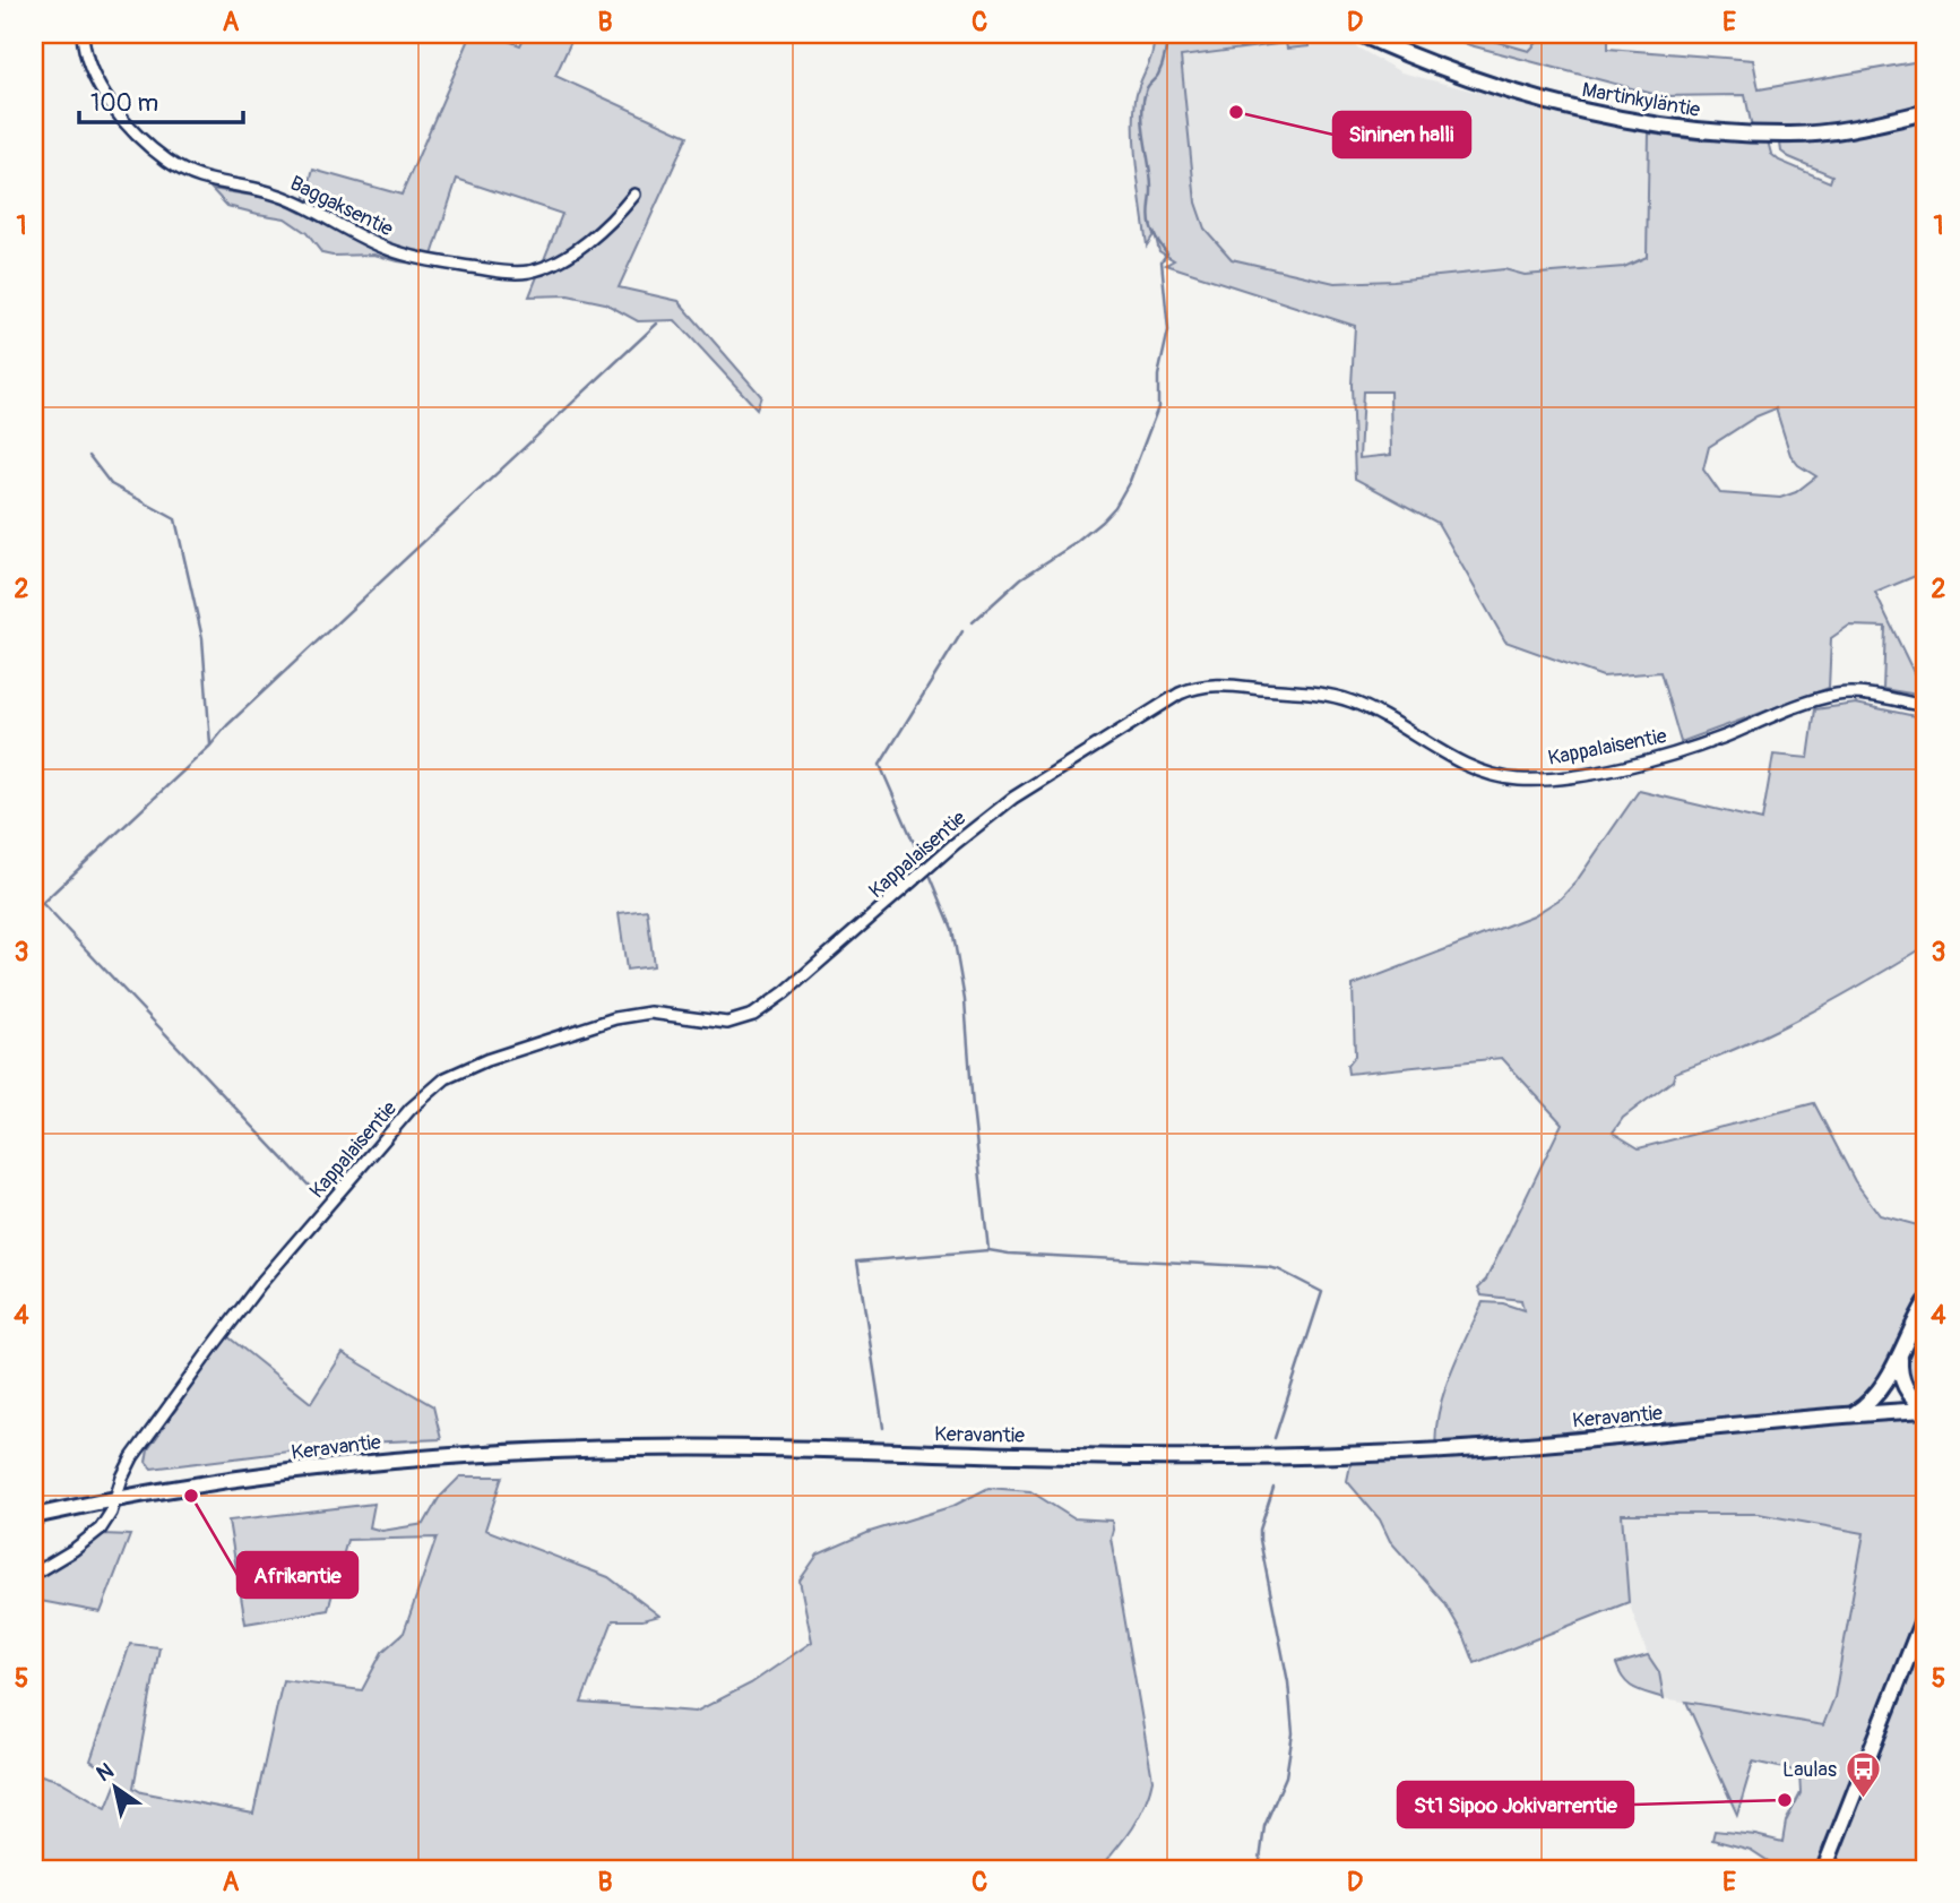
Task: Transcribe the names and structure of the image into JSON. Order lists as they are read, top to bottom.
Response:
{
  "streets": {
    "main road": ["Martinkyläntie", "Keravantie"],
    "street": ["Baggaksentie", "Kappalaisentie"]
  },
  "crossings": [
    ["Kappalaisentie", "Keravantie"]
  ],
  "places": {
    "other": ["Sininen halli", "Afrikantie", "St1 Sipoo Jokivarrentie"],
    "bus stop": ["Laulas"]
  },
  "scale_bar": "100 m",
  "north": "top left",
  "grid": {
    "columns": [
      "A",
      "B",
      "C",
      "D",
      "E"
    ],
    "rows": [
      "1",
      "2",
      "3",
      "4",
      "5"
    ]
  }
}
